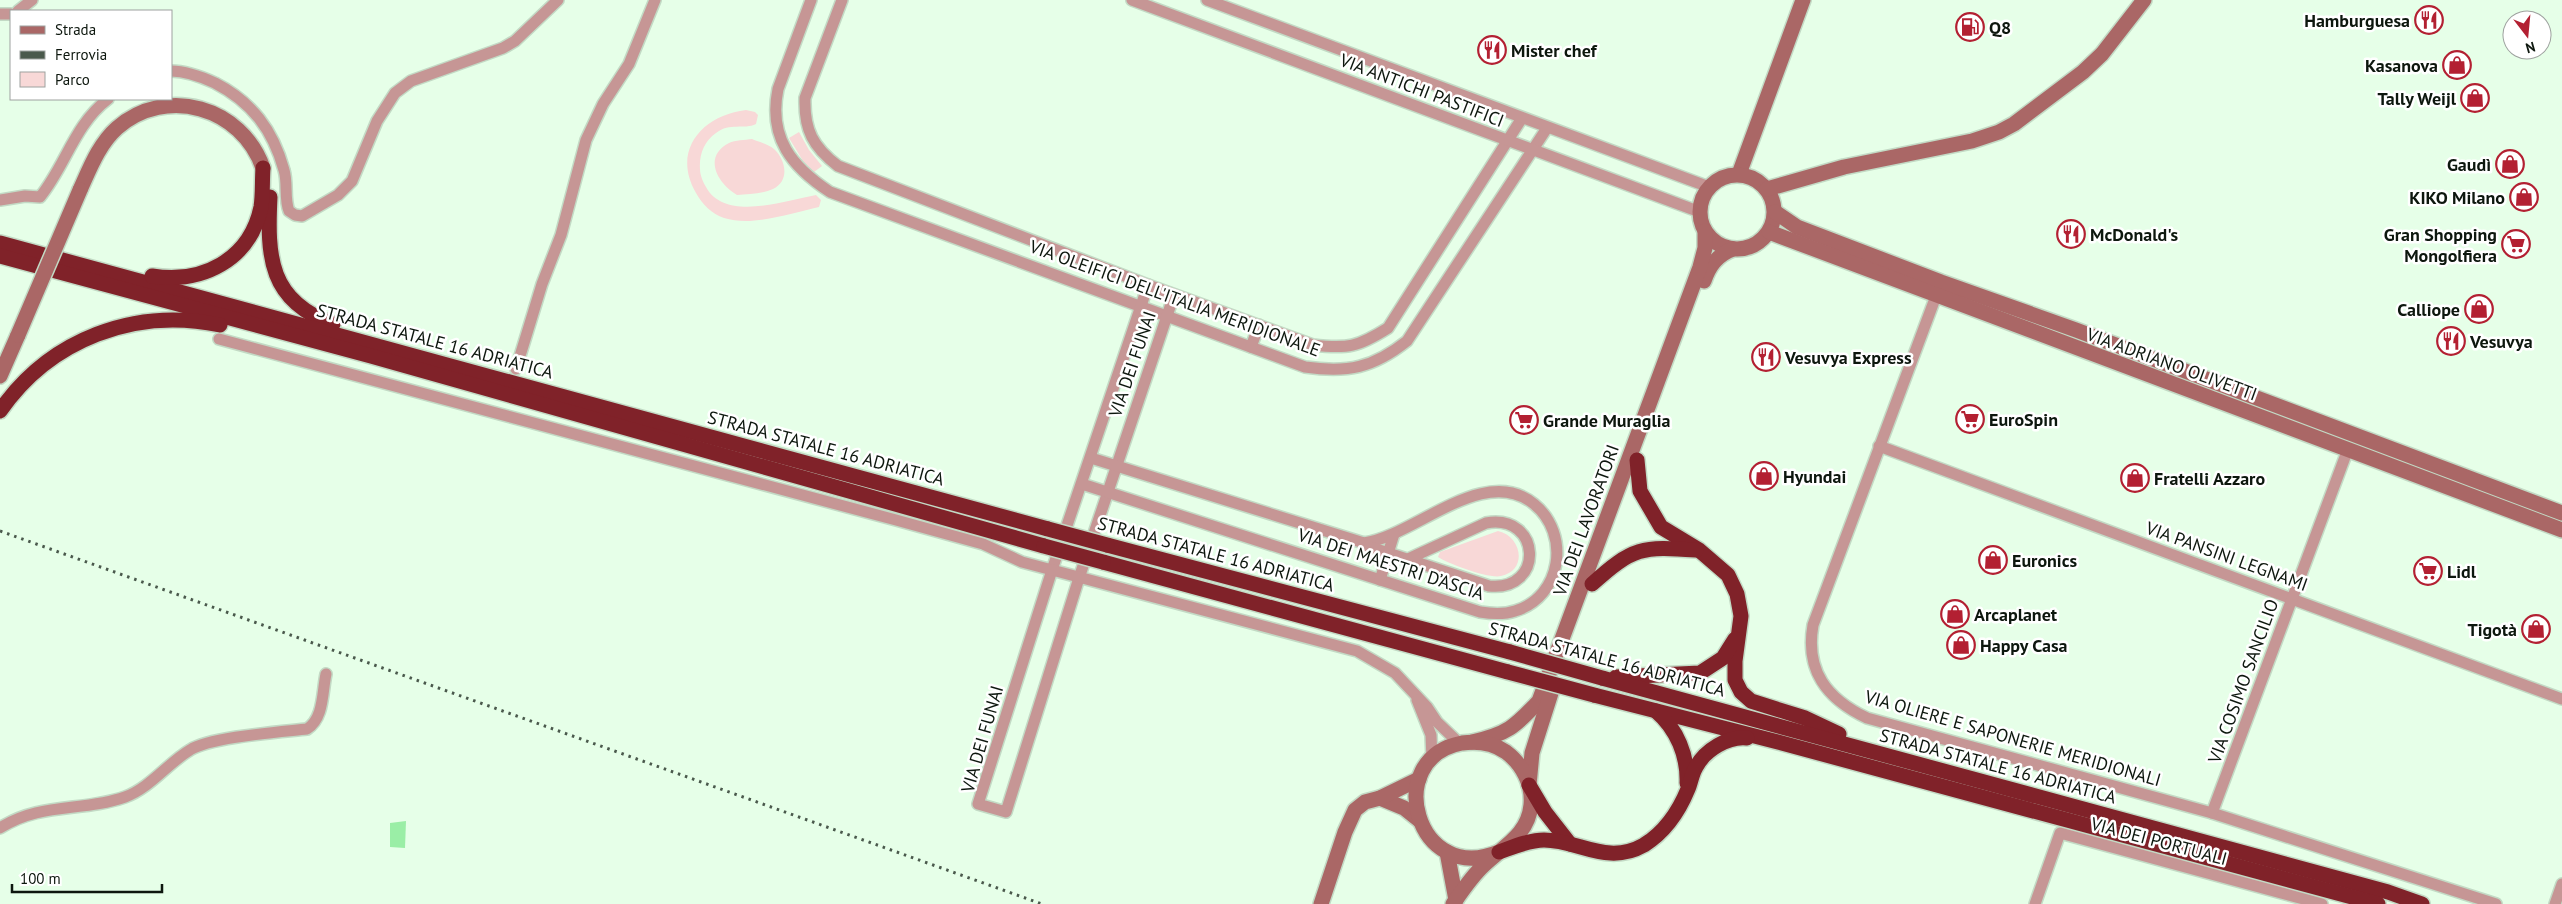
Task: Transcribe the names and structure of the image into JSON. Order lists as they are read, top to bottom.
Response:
{
  "streets": {
    "highway": ["STRADA STATALE 16 ADRIATICA"],
    "street": [
      "VIA ANTICHI PASTIFICI",
      "VIA OLEIFICI DELL'ITALIA MERIDIONALE",
      "VIA DEI FUNAI",
      "VIA ADRIANO OLIVETTI",
      "VIA DEI LAVORATORI",
      "VIA PANSINI LEGNAMI",
      "VIA DEI MAESTRI D’ASCIA",
      "VIA COSIMO SANCILIO",
      "VIA OLIERE E SAPONERIE MERIDIONALI",
      "VIA DEI PORTUALI"
    ]
  },
  "crossings": [
    ["VIA ANTICHI PASTIFICI", "VIA OLEIFICI DELL'ITALIA MERIDIONALE"],
    ["VIA ANTICHI PASTIFICI", "VIA ADRIANO OLIVETTI"],
    ["VIA OLEIFICI DELL'ITALIA MERIDIONALE", "VIA DEI FUNAI"],
    ["VIA DEI FUNAI", "VIA DEI MAESTRI D’ASCIA"],
    ["VIA ADRIANO OLIVETTI", "VIA COSIMO SANCILIO"],
    ["VIA ADRIANO OLIVETTI", "VIA OLIERE E SAPONERIE MERIDIONALI"],
    ["VIA PANSINI LEGNAMI", "VIA COSIMO SANCILIO"],
    ["VIA PANSINI LEGNAMI", "VIA OLIERE E SAPONERIE MERIDIONALI"],
    ["VIA COSIMO SANCILIO", "VIA OLIERE E SAPONERIE MERIDIONALI"]
  ],
  "places": {
    "restaurant": [
      "Hamburguesa",
      "Mister chef",
      "McDonald's",
      "Vesuvya",
      "Vesuvya Express"
    ],
    "fuel station": ["Q8"],
    "shop": [
      "Kasanova",
      "Tally Weijl",
      "Gaudì",
      "KIKO Milano",
      "Calliope",
      "Hyundai",
      "Fratelli Azzaro",
      "Euronics",
      "Arcaplanet",
      "Tigotà",
      "Happy Casa"
    ],
    "supermarket": [
      "Gran Shopping Mongolfiera",
      "EuroSpin",
      "Grande Muraglia",
      "Lidl"
    ]
  },
  "legend": ["Strada", "Ferrovia", "Parco"],
  "scale_bar": "100 m",
  "north": "bottom"
}
